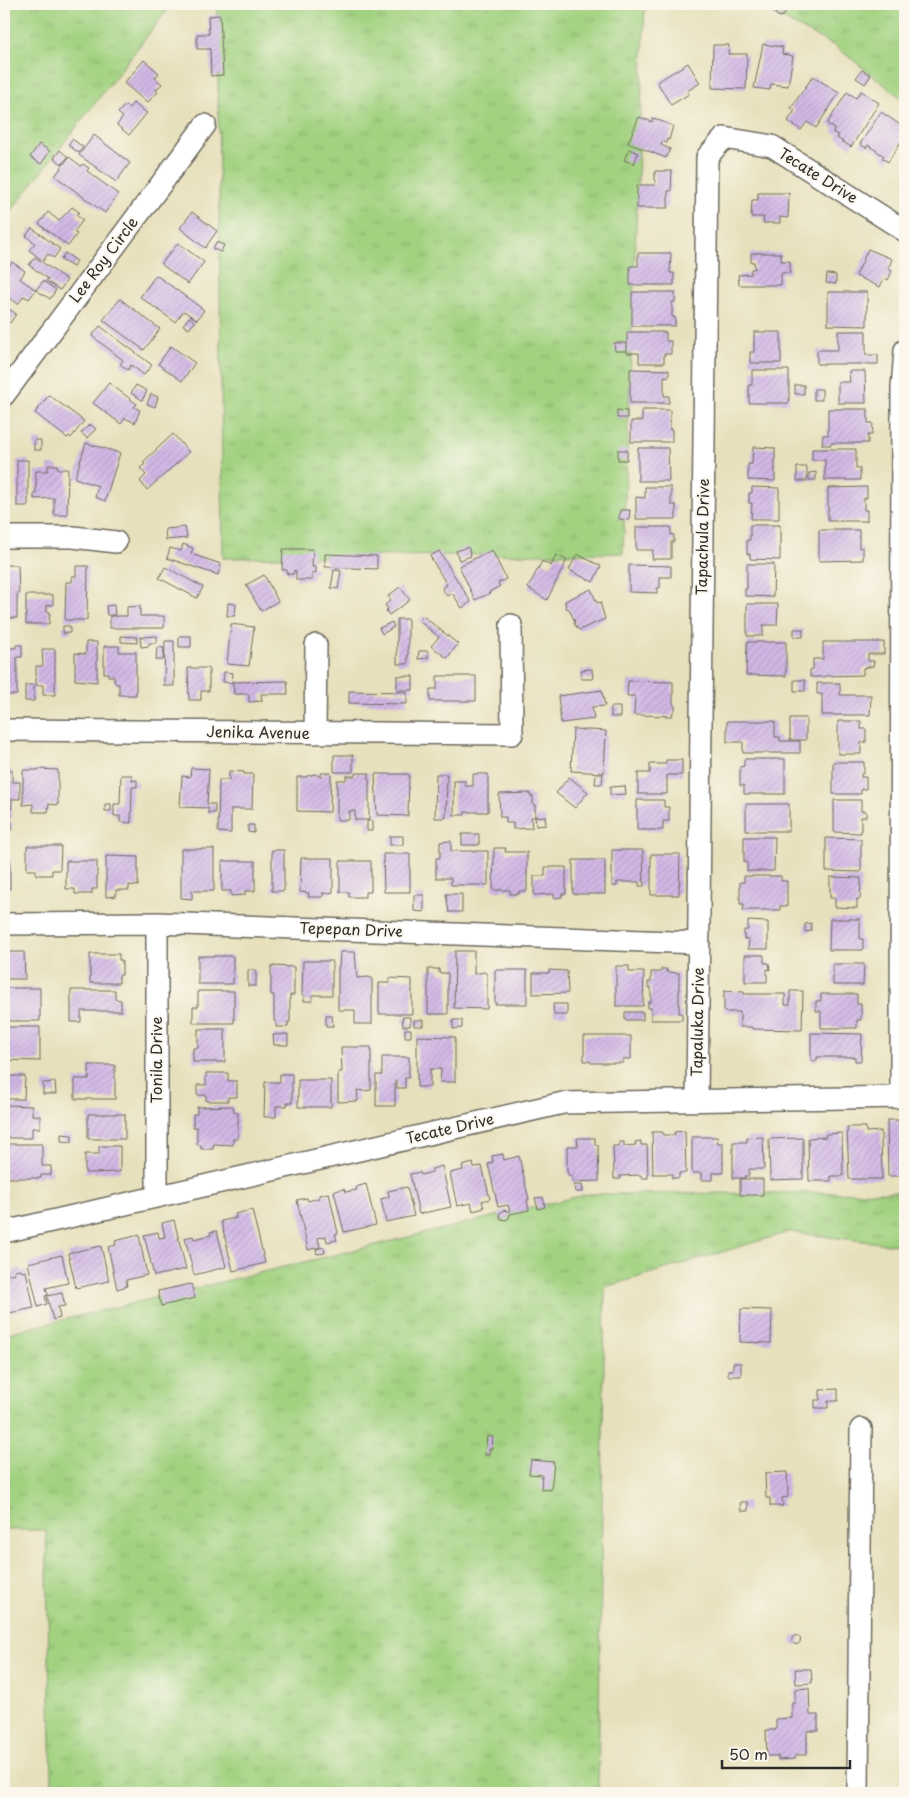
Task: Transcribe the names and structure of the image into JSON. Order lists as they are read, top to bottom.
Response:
{
  "streets": {
    "street": [
      "Tecate Drive",
      "Lee Roy Circle",
      "Tapachula Drive",
      "Jenika Avenue",
      "Tepepan Drive",
      "Tapaluka Drive",
      "Tonila Drive"
    ]
  },
  "crossings": [
    ["Tecate Drive", "Tapachula Drive"],
    ["Tecate Drive", "Tapaluka Drive"],
    ["Tecate Drive", "Tonila Drive"],
    ["Tapachula Drive", "Tepepan Drive"],
    ["Tapachula Drive", "Tapaluka Drive"],
    ["Tepepan Drive", "Tapaluka Drive"],
    ["Tepepan Drive", "Tonila Drive"]
  ],
  "scale_bar": "50 m"
}
